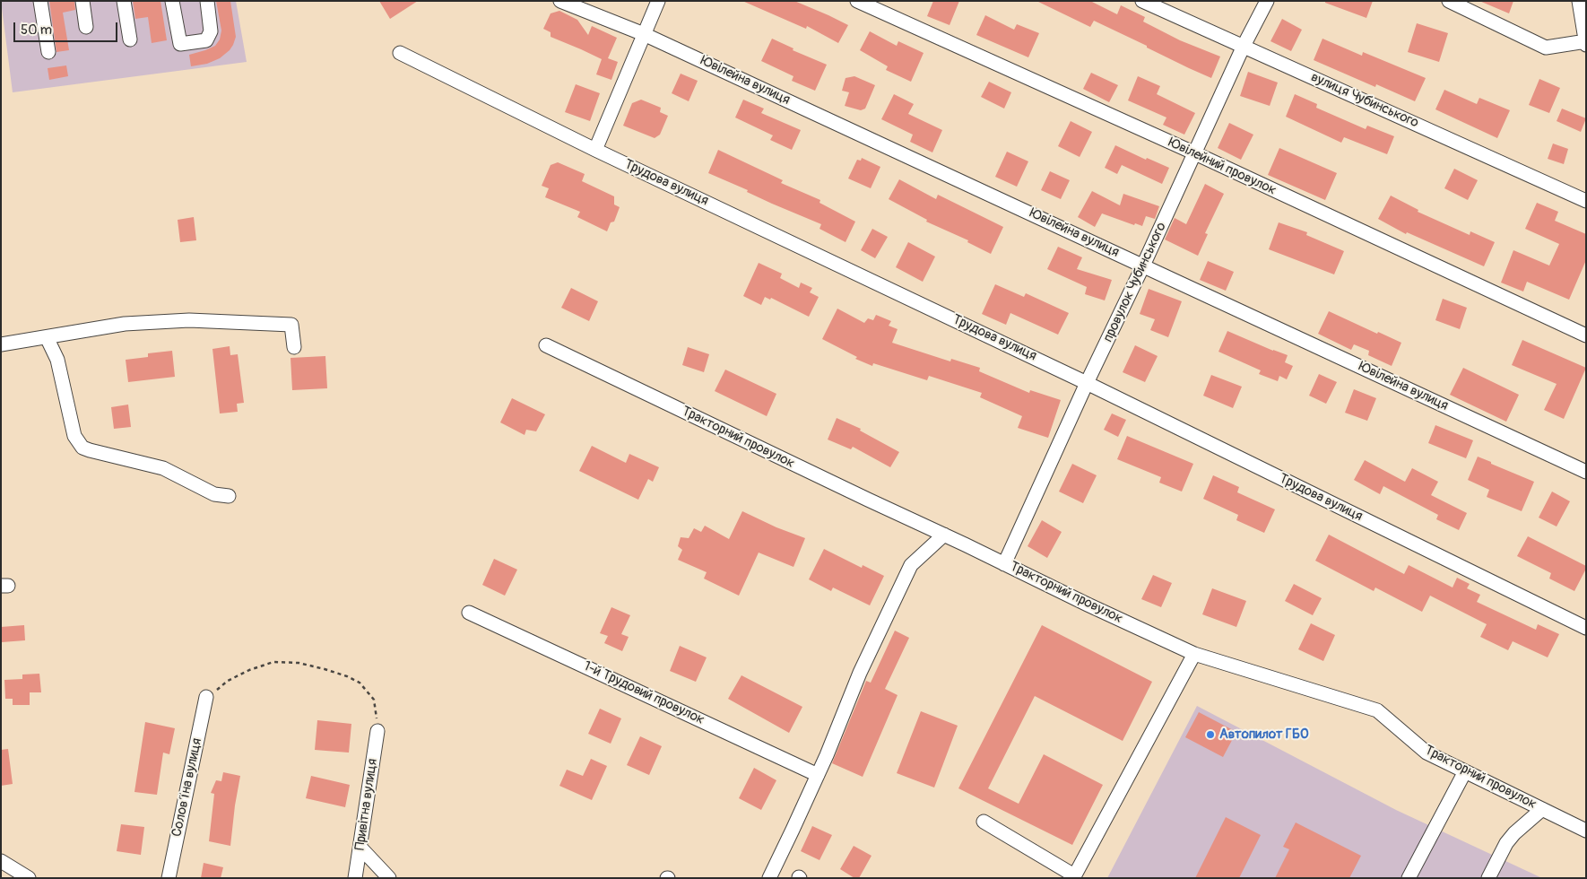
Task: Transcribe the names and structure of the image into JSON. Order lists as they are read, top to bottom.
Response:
{
  "streets": {
    "street": [
      "Ювілейна вулиця",
      "вулиця Чубинського",
      "Ювілейний провулок",
      "Трудова вулиця",
      "провулок Чубинського",
      "Тракторний провулок",
      "1-й Трудовий провулок",
      "Соловʼїна вулиця",
      "Привітна вулиця"
    ]
  },
  "crossings": [
    ["Ювілейна вулиця", "провулок Чубинського"],
    ["вулиця Чубинського", "провулок Чубинського"],
    ["Ювілейний провулок", "провулок Чубинського"],
    ["Трудова вулиця", "провулок Чубинського"],
    ["провулок Чубинського", "Тракторний провулок"]
  ],
  "places": ["Автопилот ГБО"],
  "scale_bar": "50 m"
}
